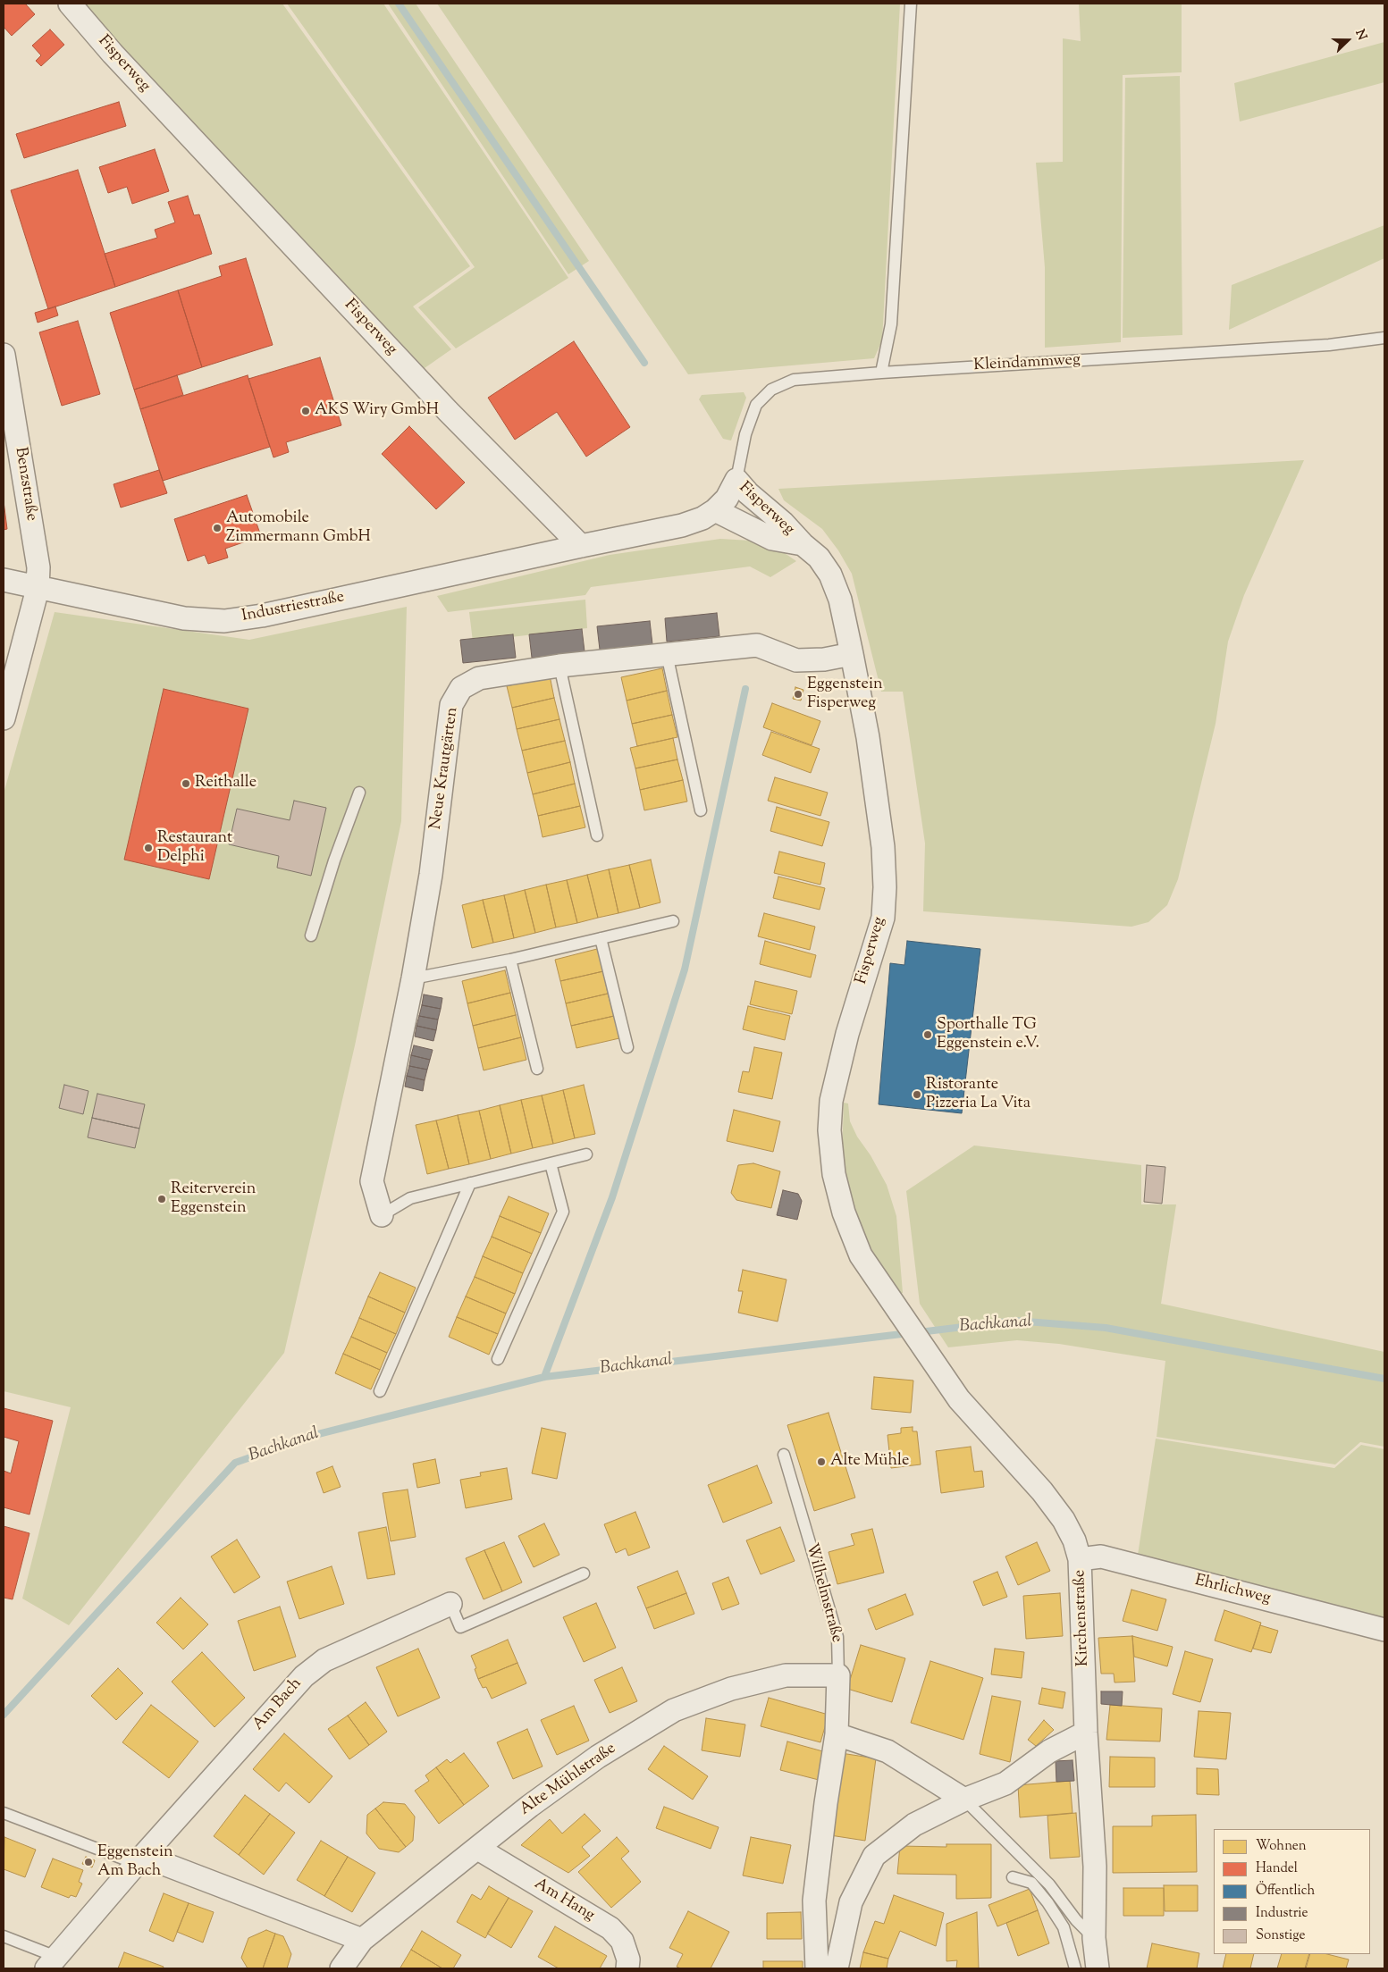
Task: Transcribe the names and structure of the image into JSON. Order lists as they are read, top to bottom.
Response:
{
  "streets": {
    "street": [
      "Fisperweg",
      "Benzstraße",
      "Industriestraße",
      "Neue Krautgärten",
      "Ehrlichweg",
      "Wilhelmstraße",
      "Kirchenstraße",
      "Am Bach",
      "Alte Mühlstraße",
      "Am Hang"
    ],
    "lane": ["Kleindammweg"]
  },
  "crossings": [
    ["Fisperweg", "Kleindammweg"],
    ["Fisperweg", "Industriestraße"],
    ["Fisperweg", "Neue Krautgärten"],
    ["Fisperweg", "Kirchenstraße"],
    ["Benzstraße", "Industriestraße"],
    ["Ehrlichweg", "Kirchenstraße"],
    ["Wilhelmstraße", "Alte Mühlstraße"],
    ["Alte Mühlstraße", "Am Hang"]
  ],
  "water": ["Bachkanal"],
  "places": [
    "AKS Wiry GmbH",
    "Automobile Zimmermann GmbH",
    "Eggenstein Fisperweg",
    "Reithalle",
    "Restaurant Delphi",
    "Sporthalle TG Eggenstein e.V.",
    "Ristorante Pizzeria La Vita",
    "Reiterverein Eggenstein",
    "Alte Mühle",
    "Eggenstein Am Bach"
  ],
  "legend": [
    "Wohnen",
    "Handel",
    "Öffentlich",
    "Industrie",
    "Sonstige"
  ],
  "north": "right"
}
